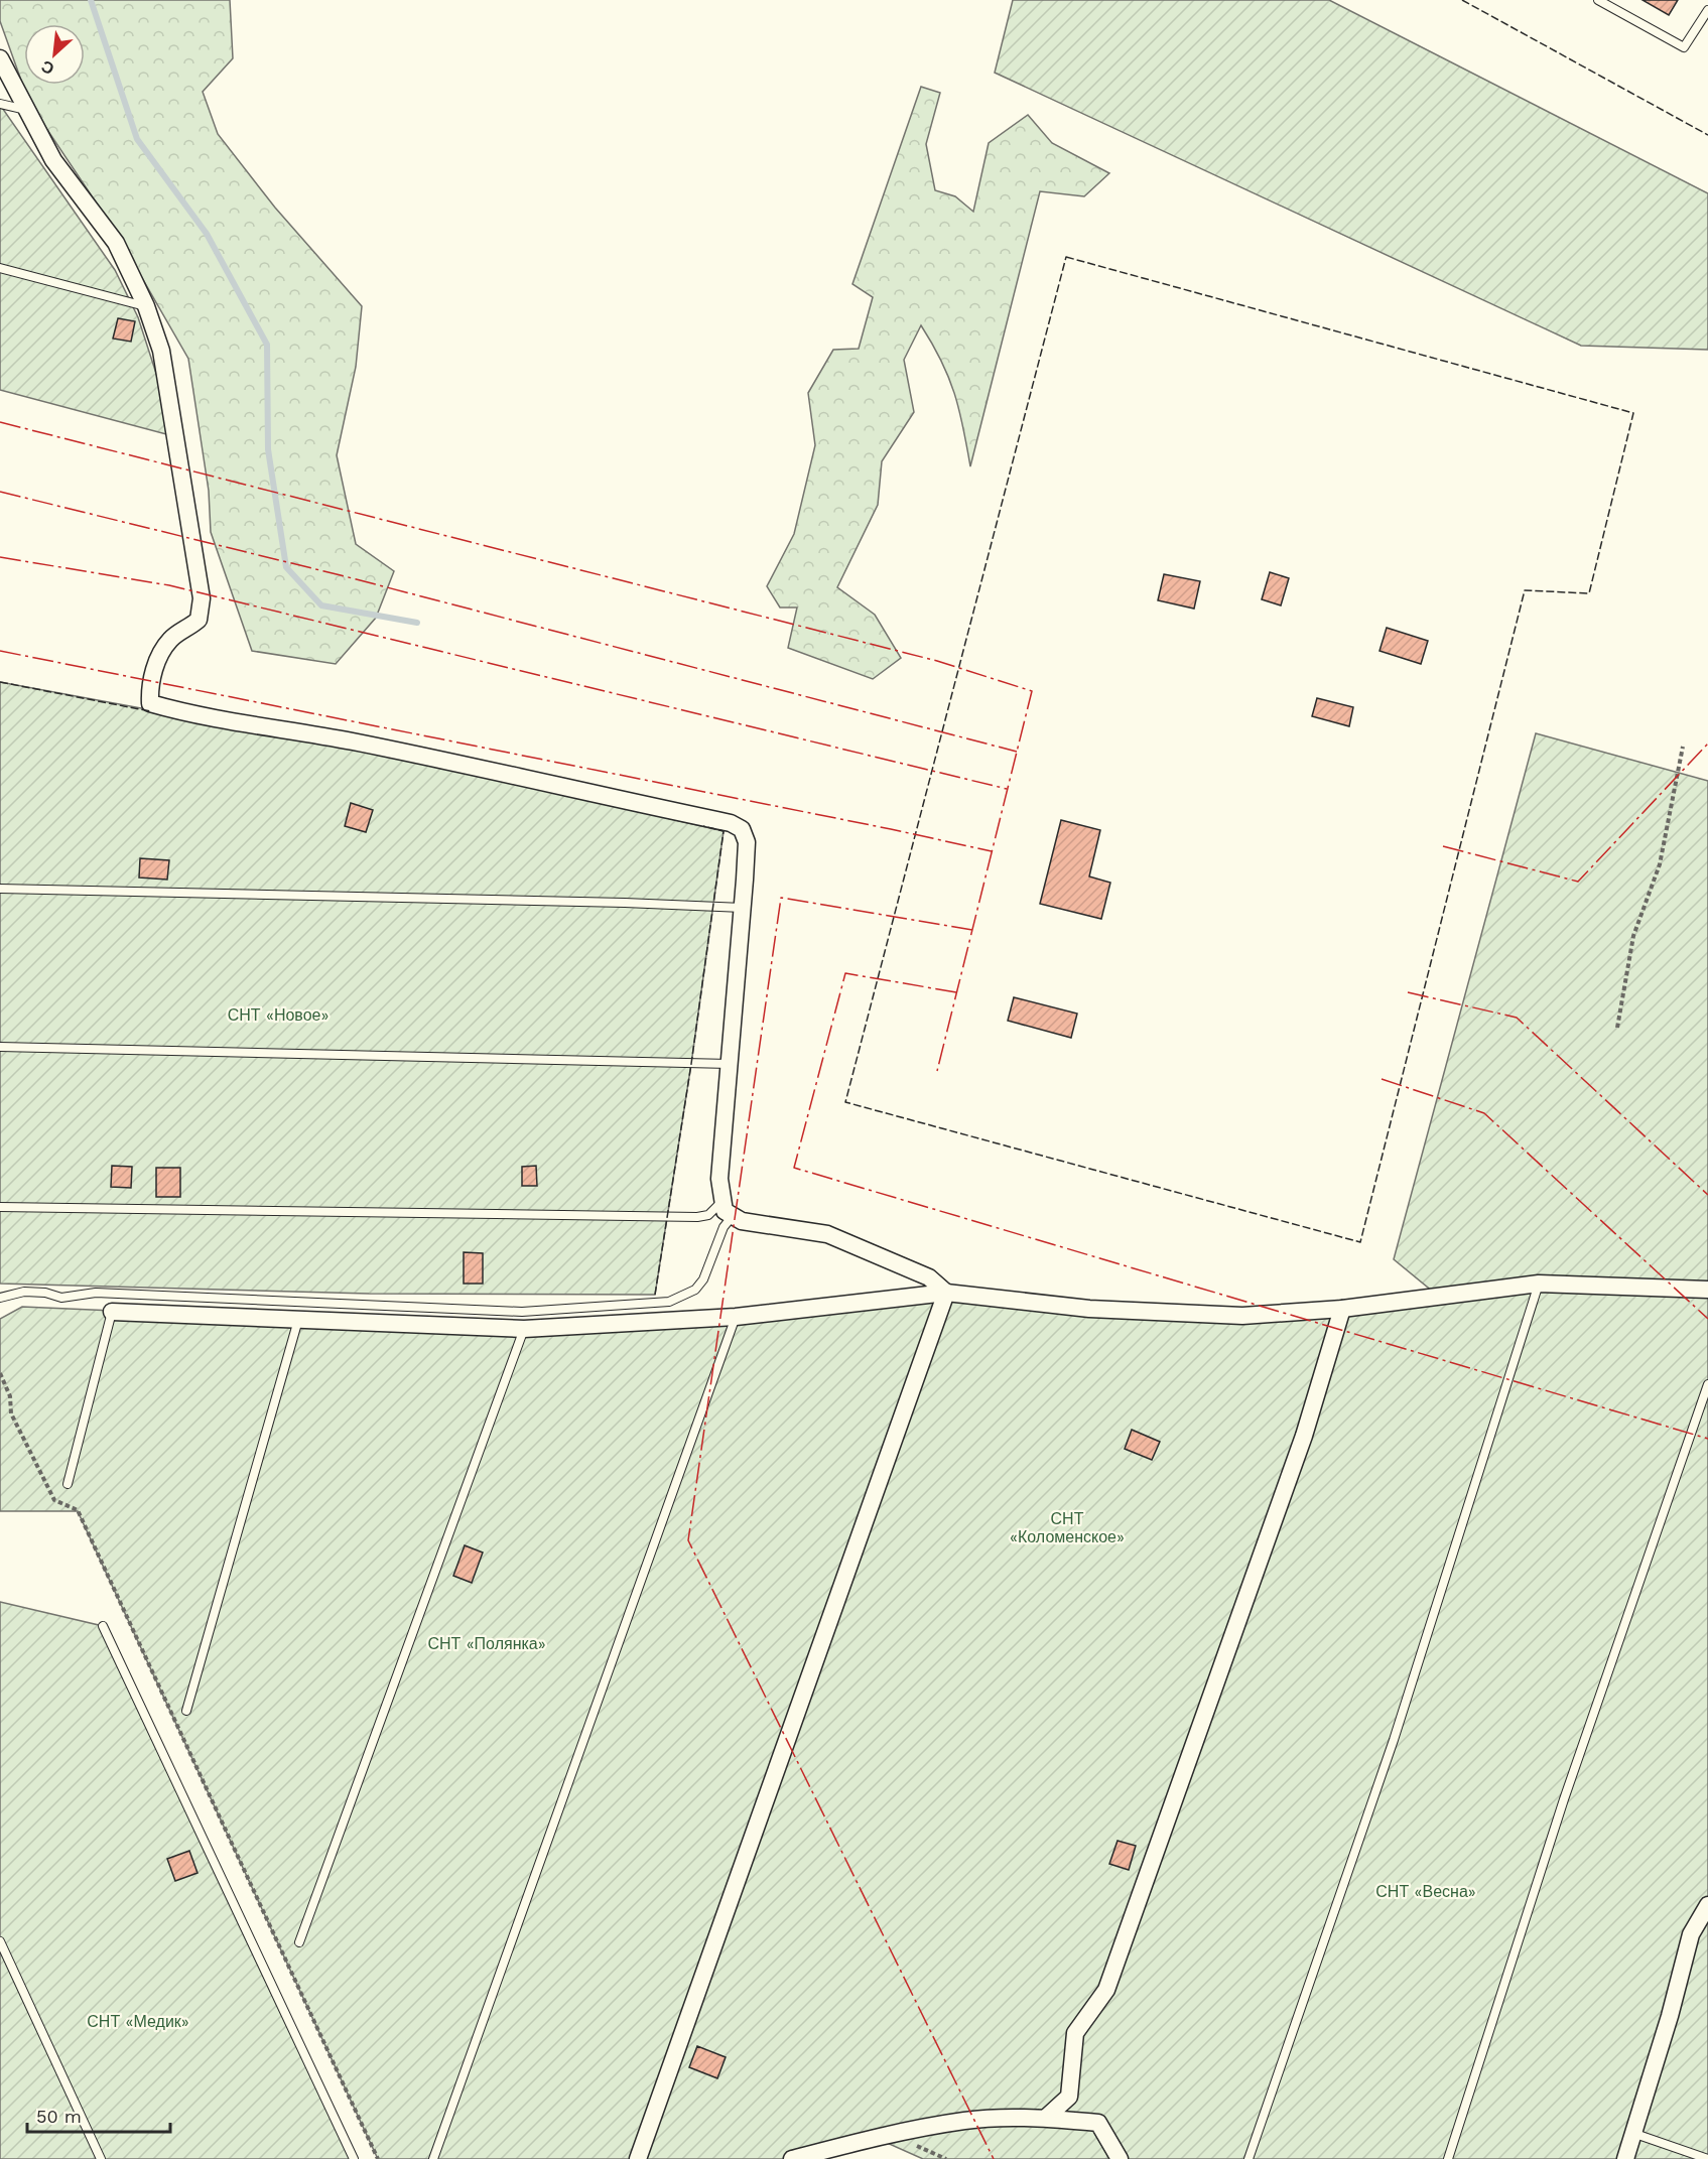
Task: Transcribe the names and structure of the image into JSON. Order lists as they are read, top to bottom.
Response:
{
  "parks": [
    "СНТ «Новое»",
    "СНТ «Коломенское»",
    "СНТ «Полянка»",
    "СНТ «Весна»",
    "СНТ «Медик»"
  ],
  "scale_bar": "50 m",
  "north": "bottom left"
}
